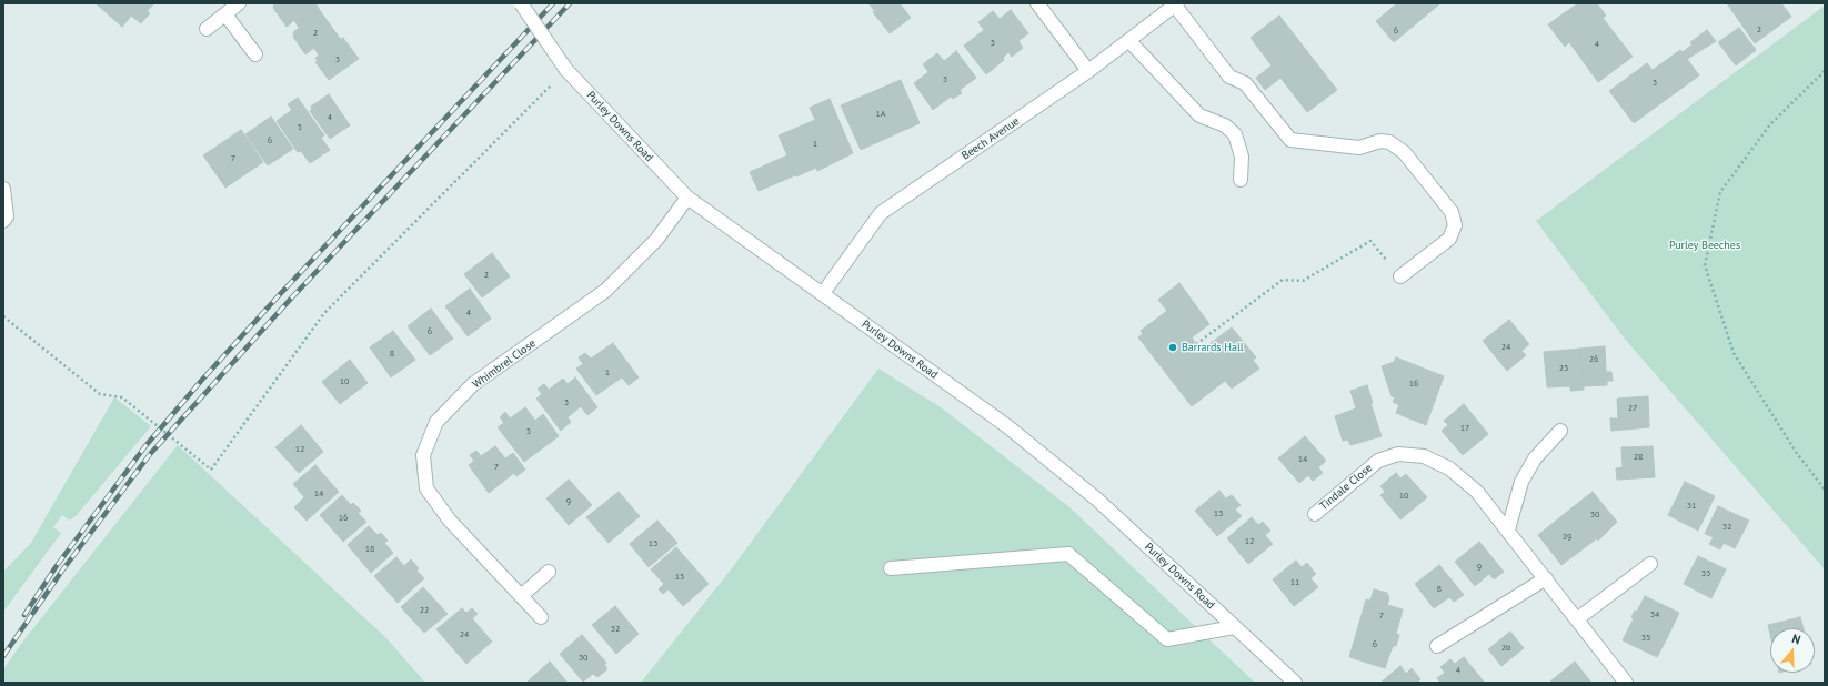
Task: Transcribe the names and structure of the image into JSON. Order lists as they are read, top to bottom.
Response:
{
  "streets": {
    "street": [
      "Purley Downs Road",
      "Beech Avenue",
      "Whimbrel Close",
      "Tindale Close"
    ]
  },
  "crossings": [
    ["Purley Downs Road", "Beech Avenue"],
    ["Purley Downs Road", "Whimbrel Close"]
  ],
  "parks": ["Purley Beeches"],
  "places": ["Barrards Hall"],
  "house_numbers": [
    "2",
    "6",
    "2",
    "5",
    "4",
    "3",
    "3",
    "3",
    "1A",
    "4",
    "5",
    "6",
    "1",
    "7",
    "2",
    "4",
    "6",
    "24",
    "8",
    "26",
    "25",
    "1",
    "10",
    "16",
    "3",
    "27",
    "17",
    "5",
    "12",
    "28",
    "14",
    "7",
    "14",
    "10",
    "9",
    "31",
    "13",
    "30",
    "16",
    "32",
    "29",
    "12",
    "13",
    "18",
    "9",
    "33",
    "15",
    "11",
    "8",
    "22",
    "34",
    "7",
    "32",
    "24",
    "35",
    "6",
    "2b",
    "30",
    "4"
  ],
  "north": "top"
}
